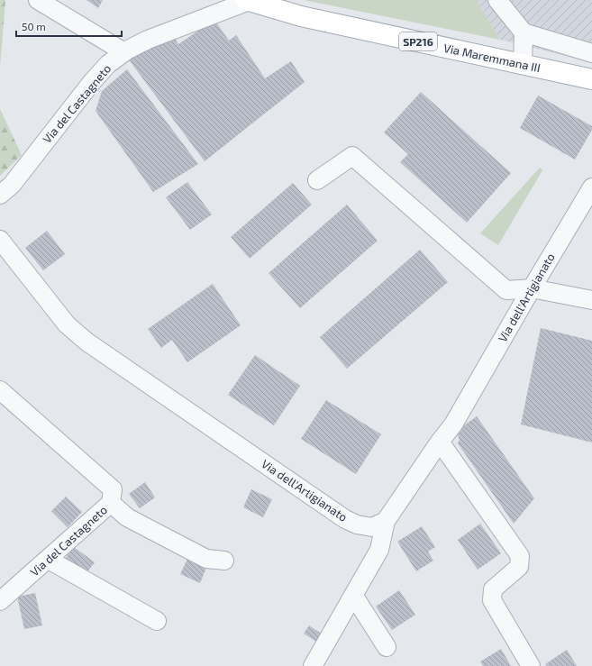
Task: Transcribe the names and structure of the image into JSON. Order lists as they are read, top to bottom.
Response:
{
  "streets": {
    "main road": ["SP216", "Via Maremmana III"],
    "street": ["Via del Castagneto", "Via dell'Artigianato"]
  },
  "crossings": [
    ["Via Maremmana III", "Via del Castagneto"]
  ],
  "scale_bar": "50 m"
}
